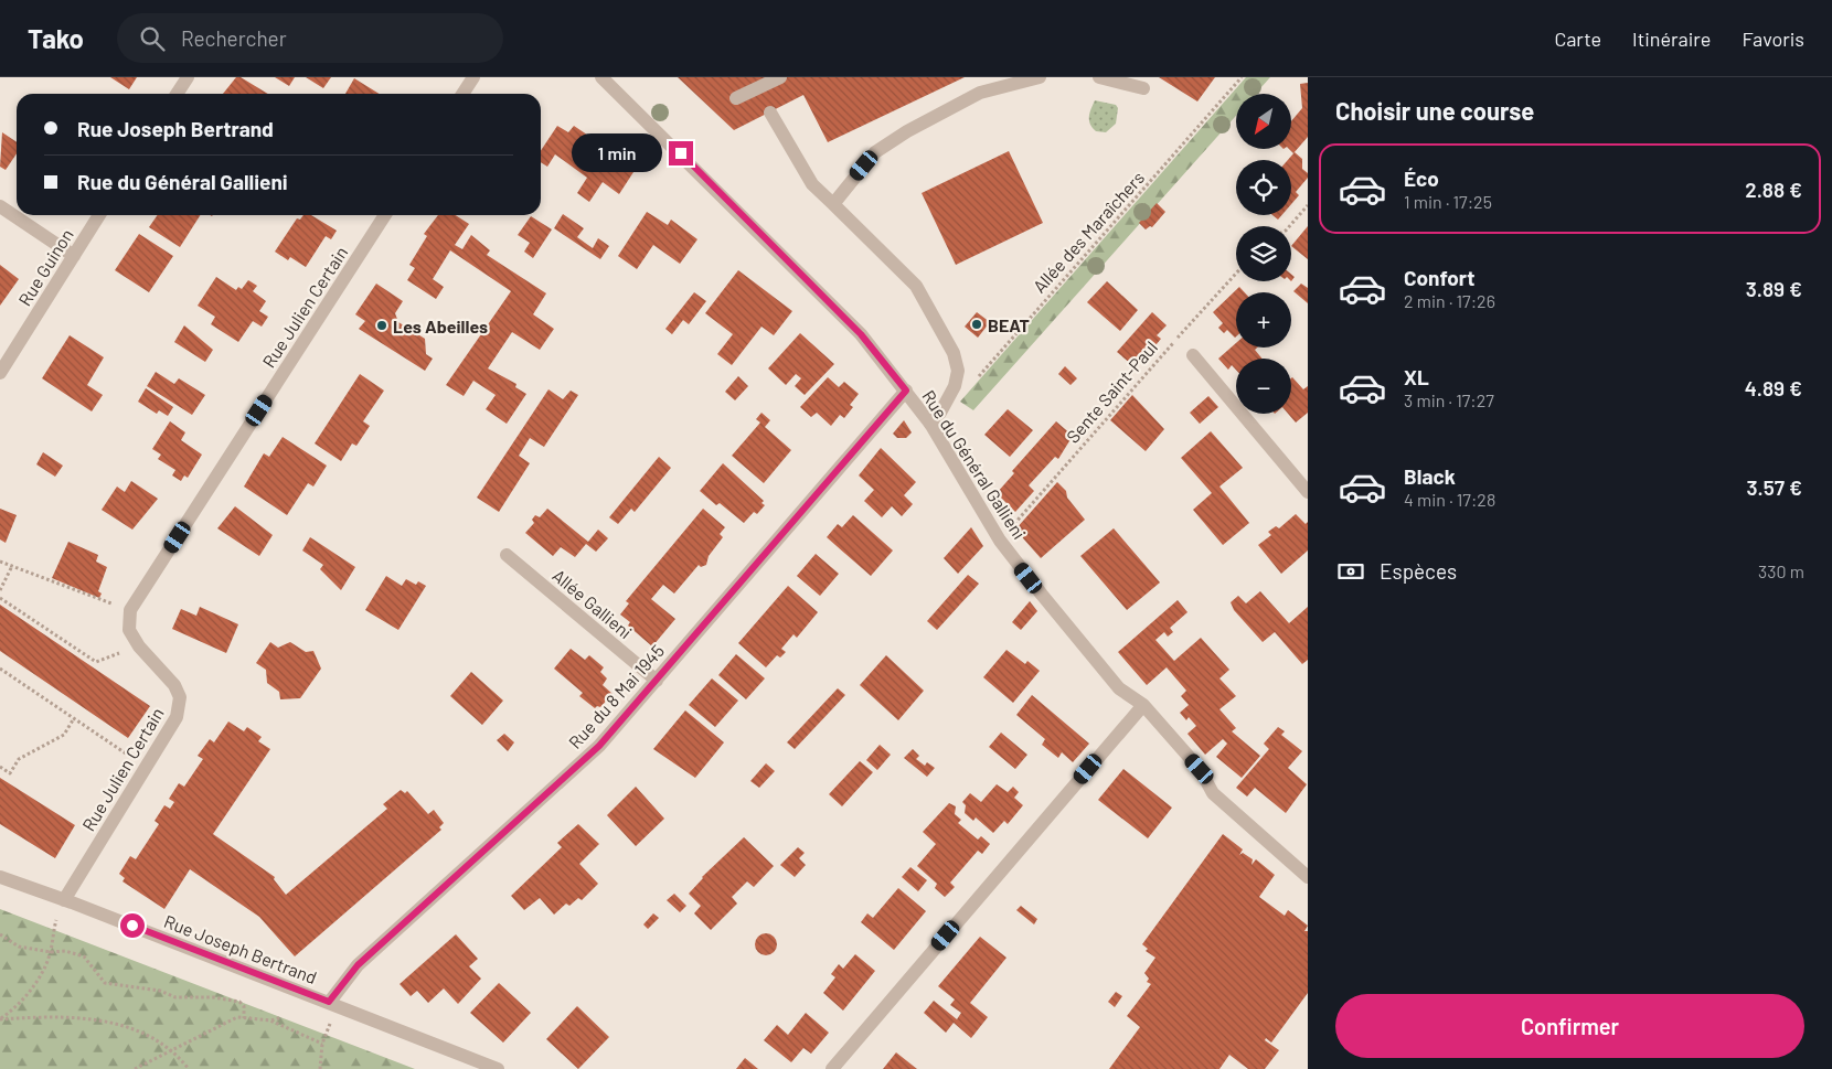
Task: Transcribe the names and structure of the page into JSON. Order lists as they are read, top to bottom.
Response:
{
  "streets": {
    "street": [
      "Rue Guinon",
      "Rue Julien Certain",
      "Rue du Général Gallieni",
      "Allée Gallieni",
      "Rue du 8 Mai 1945",
      "Rue Joseph Bertrand"
    ],
    "path": ["Allée des Maraîchers", "Sente Saint-Paul"]
  },
  "crossings": [
    ["Rue Julien Certain", "Rue Joseph Bertrand"],
    ["Sente Saint-Paul", "Rue du Général Gallieni"],
    ["Rue du Général Gallieni", "Rue du 8 Mai 1945"],
    ["Allée Gallieni", "Rue du 8 Mai 1945"],
    ["Rue du 8 Mai 1945", "Rue Joseph Bertrand"]
  ],
  "places": ["BEAT", "Les Abeilles"],
  "north": "bottom left",
  "page": {
    "header": "Tako",
    "search": "Rechercher",
    "nav": ["Carte", "Itinéraire", "Favoris"],
    "heading": "Choisir une course",
    "map_buttons": ["+", "−"],
    "banner": ["Rue Joseph Bertrand", "Rue du Général Gallieni"],
    "bubble": "1 min",
    "list": [
      {
        "name": "Éco",
        "note": "1 min · 17:25",
        "value": "2.88 €"
      },
      {
        "name": "Confort",
        "note": "2 min · 17:26",
        "value": "3.89 €"
      },
      {
        "name": "XL",
        "note": "3 min · 17:27",
        "value": "4.89 €"
      },
      {
        "name": "Black",
        "note": "4 min · 17:28",
        "value": "3.57 €"
      }
    ],
    "pay": ["Espèces", "330 m"],
    "buttons": "Confirmer"
  }
}
